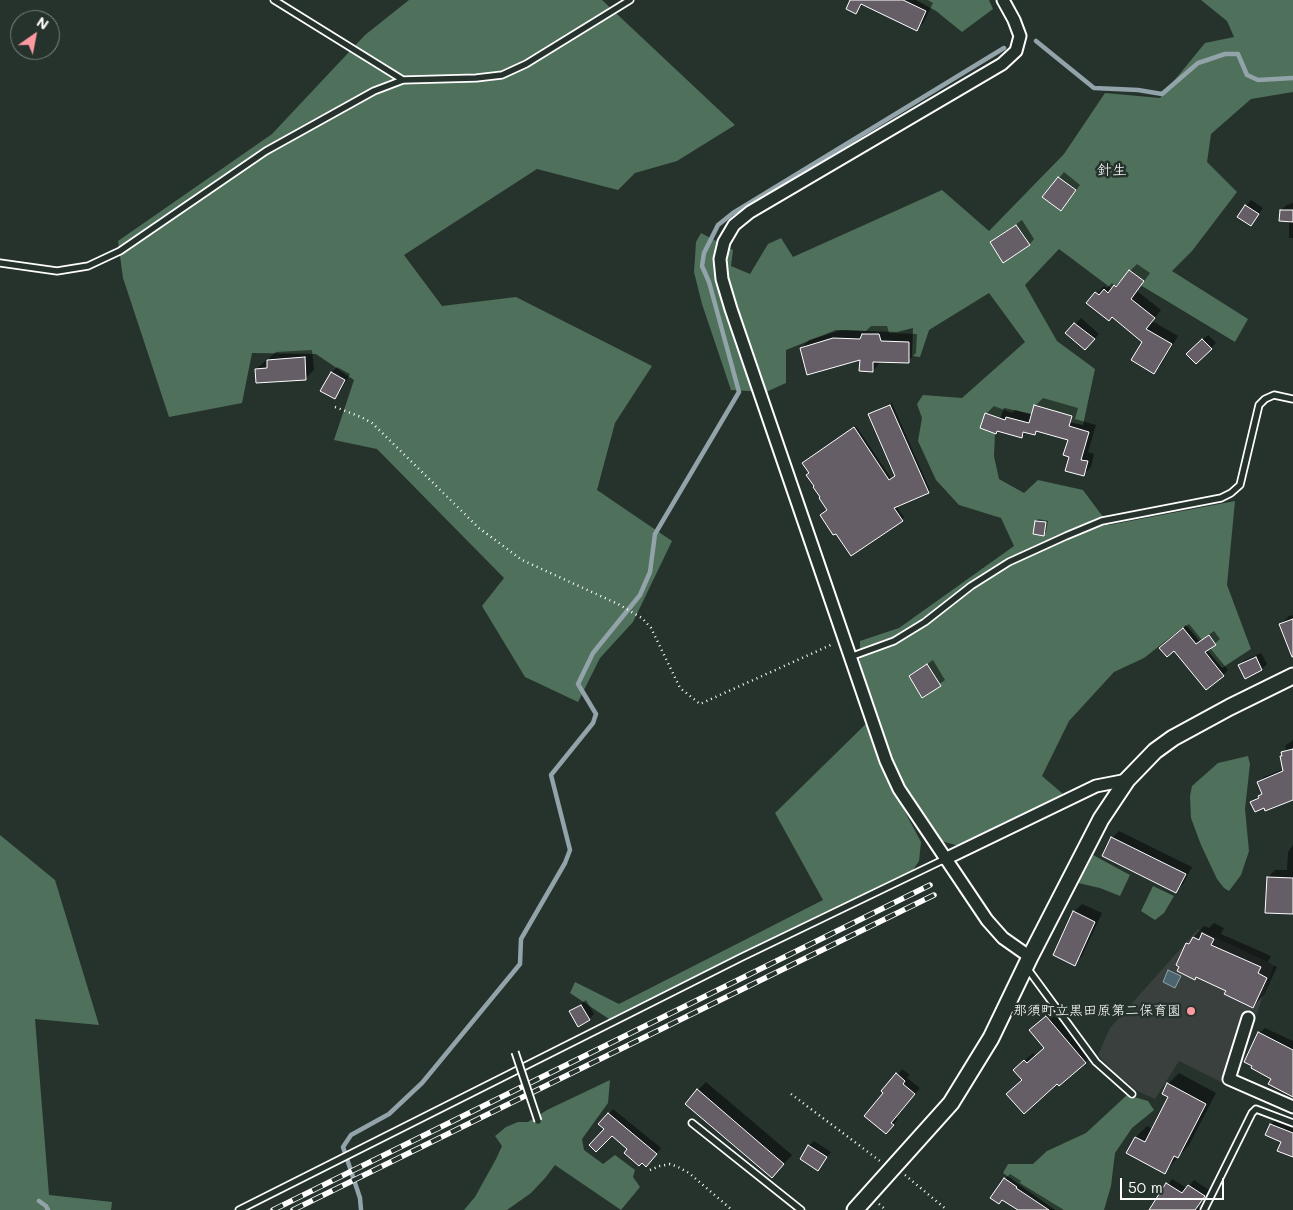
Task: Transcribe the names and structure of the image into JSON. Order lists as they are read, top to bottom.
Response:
{
  "districts": ["針生"],
  "places": ["那須町立黒田原第二保育園"],
  "scale_bar": "50 m",
  "north": "top right"
}
